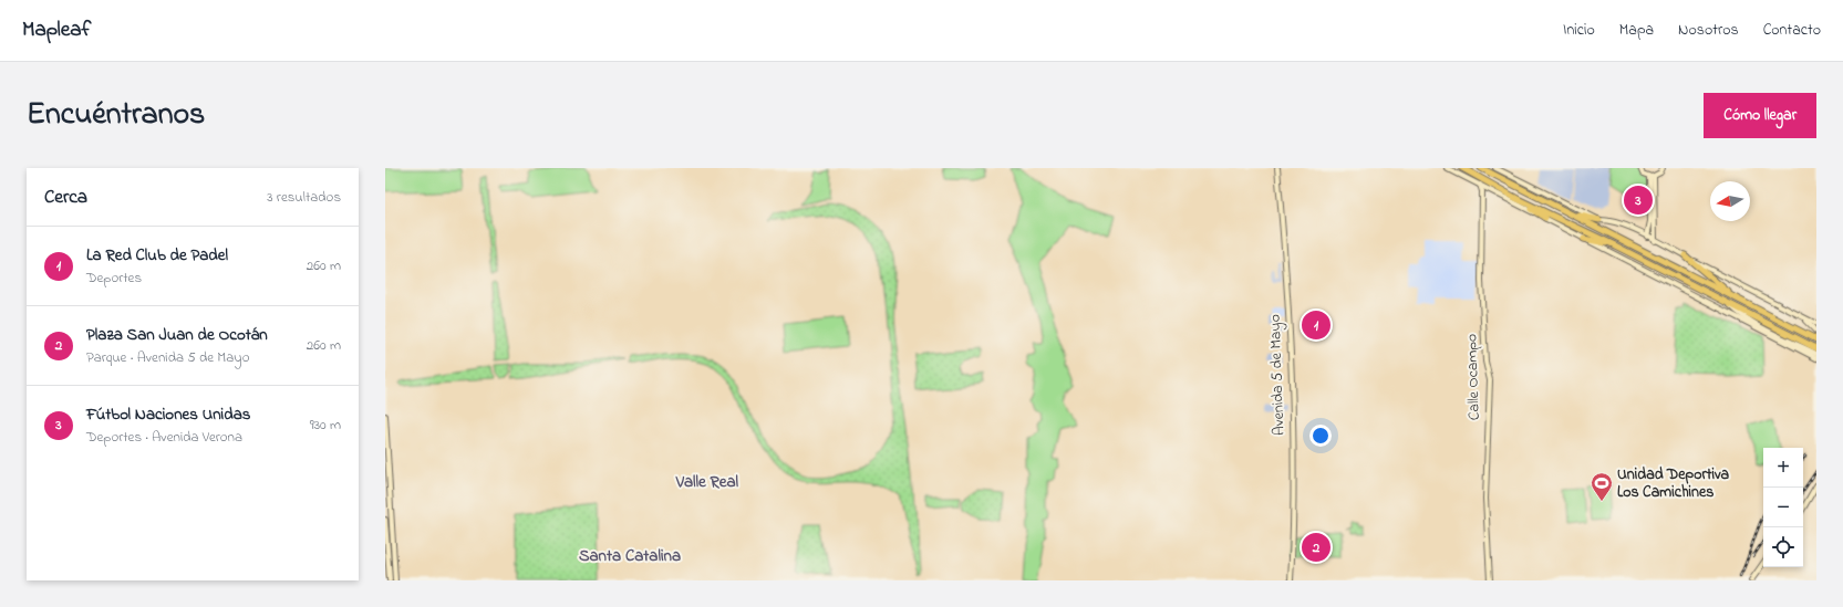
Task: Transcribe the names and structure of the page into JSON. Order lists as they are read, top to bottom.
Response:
{
  "streets": {
    "main road": ["Avenida 5 de Mayo", "Calle Ocampo"]
  },
  "districts": ["Valle Real", "Santa Catalina"],
  "places": {
    "sports": ["Unidad Deportiva Los Camichines"]
  },
  "north": "left",
  "page": {
    "header": "Mapleaf",
    "nav": [
      "Inicio",
      "Mapa",
      "Nosotros",
      "Contacto"
    ],
    "title": "Encuéntranos",
    "buttons": "Cómo llegar",
    "heading": ["Cerca", "3 resultados"],
    "pins": ["3", "1", "2"],
    "list": [
      {
        "mark": "1",
        "name": "La Red Club de Padel",
        "note": "Deportes",
        "value": "260 m"
      },
      {
        "mark": "2",
        "name": "Plaza San Juan de Ocotán",
        "note": "Parque · Avenida 5 de Mayo",
        "value": "260 m"
      },
      {
        "mark": "3",
        "name": "Fútbol Naciones Unidas",
        "note": "Deportes · Avenida Verona",
        "value": "930 m"
      }
    ],
    "map_buttons": ["+", "−"]
  }
}
